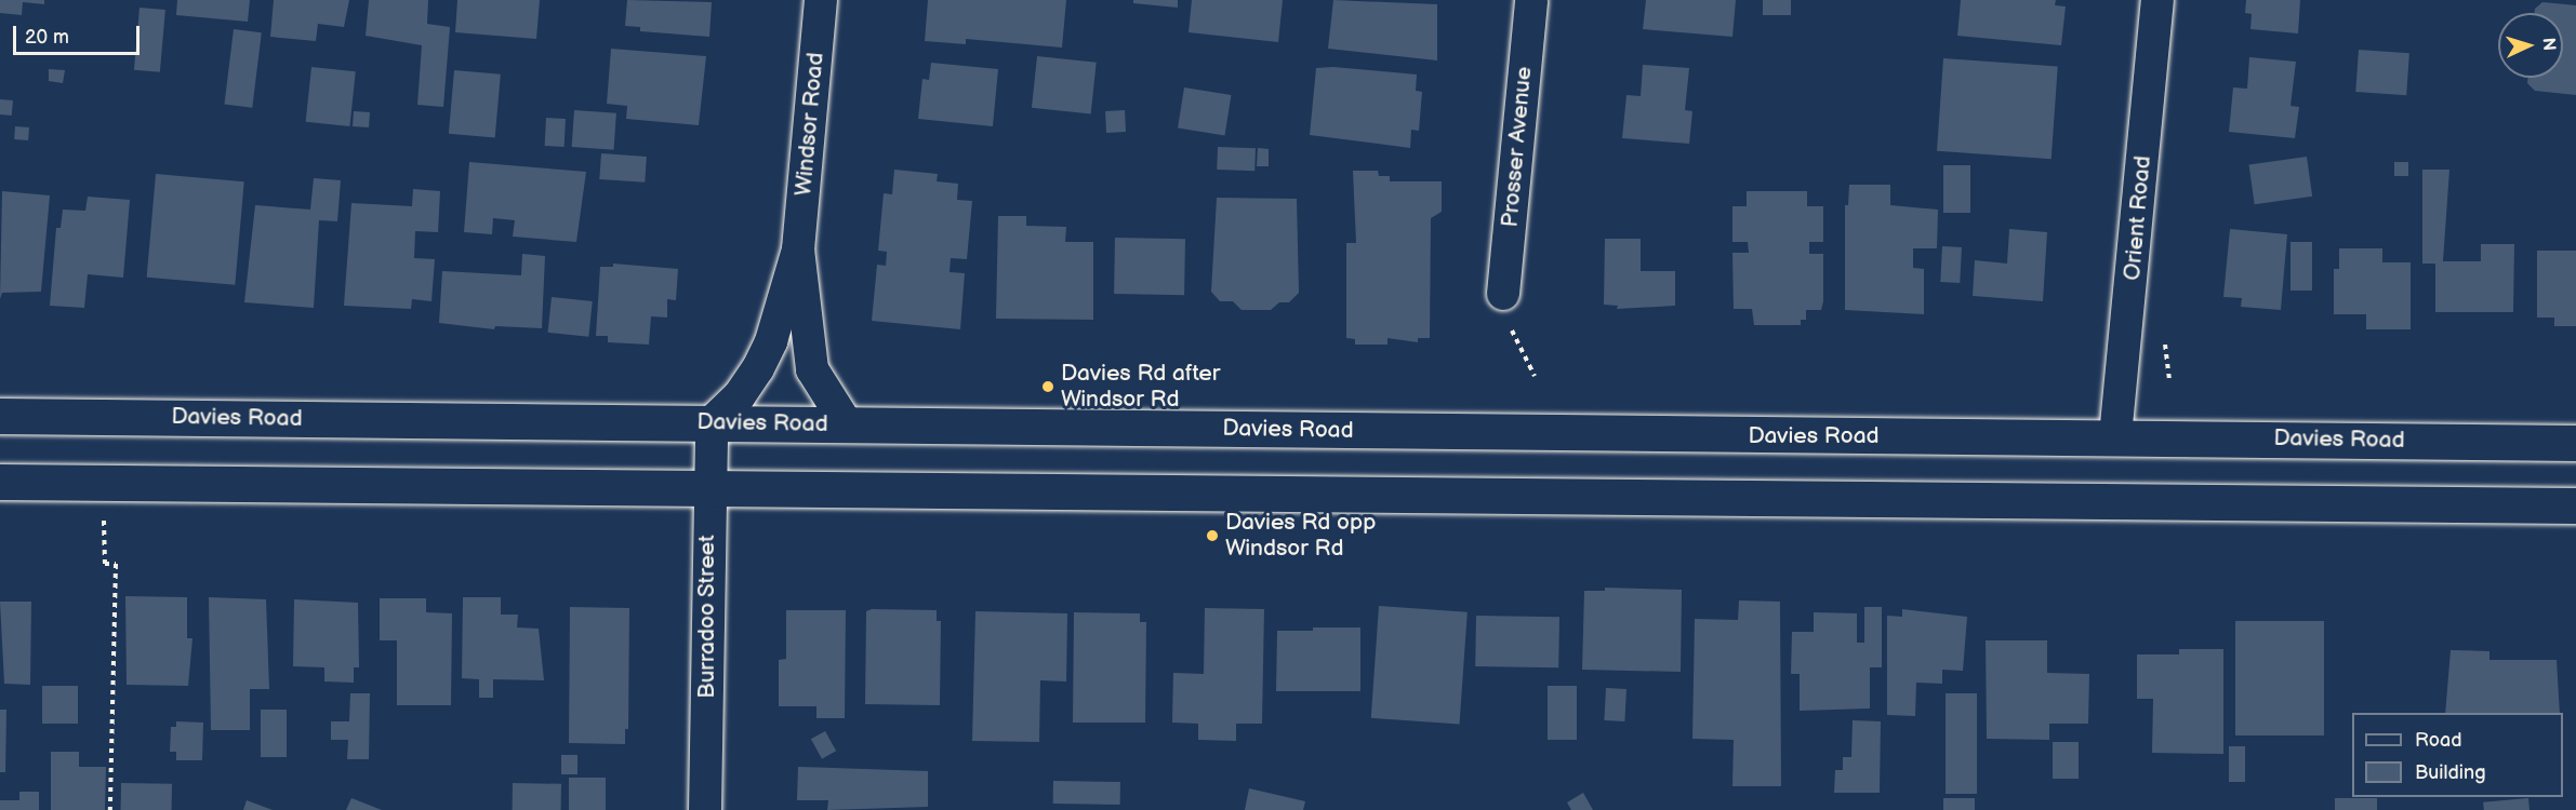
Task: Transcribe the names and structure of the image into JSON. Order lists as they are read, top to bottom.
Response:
{
  "streets": {
    "highway": ["Davies Road"],
    "street": [
      "Windsor Road",
      "Prosser Avenue",
      "Orient Road",
      "Burradoo Street"
    ]
  },
  "crossings": [
    ["Windsor Road", "Davies Road"],
    ["Windsor Road", "Burradoo Street"],
    ["Orient Road", "Davies Road"],
    ["Davies Road", "Burradoo Street"]
  ],
  "places": ["Davies Rd after Windsor Rd", "Davies Rd opp Windsor Rd"],
  "legend": ["Road", "Building"],
  "scale_bar": "20 m",
  "north": "right"
}
